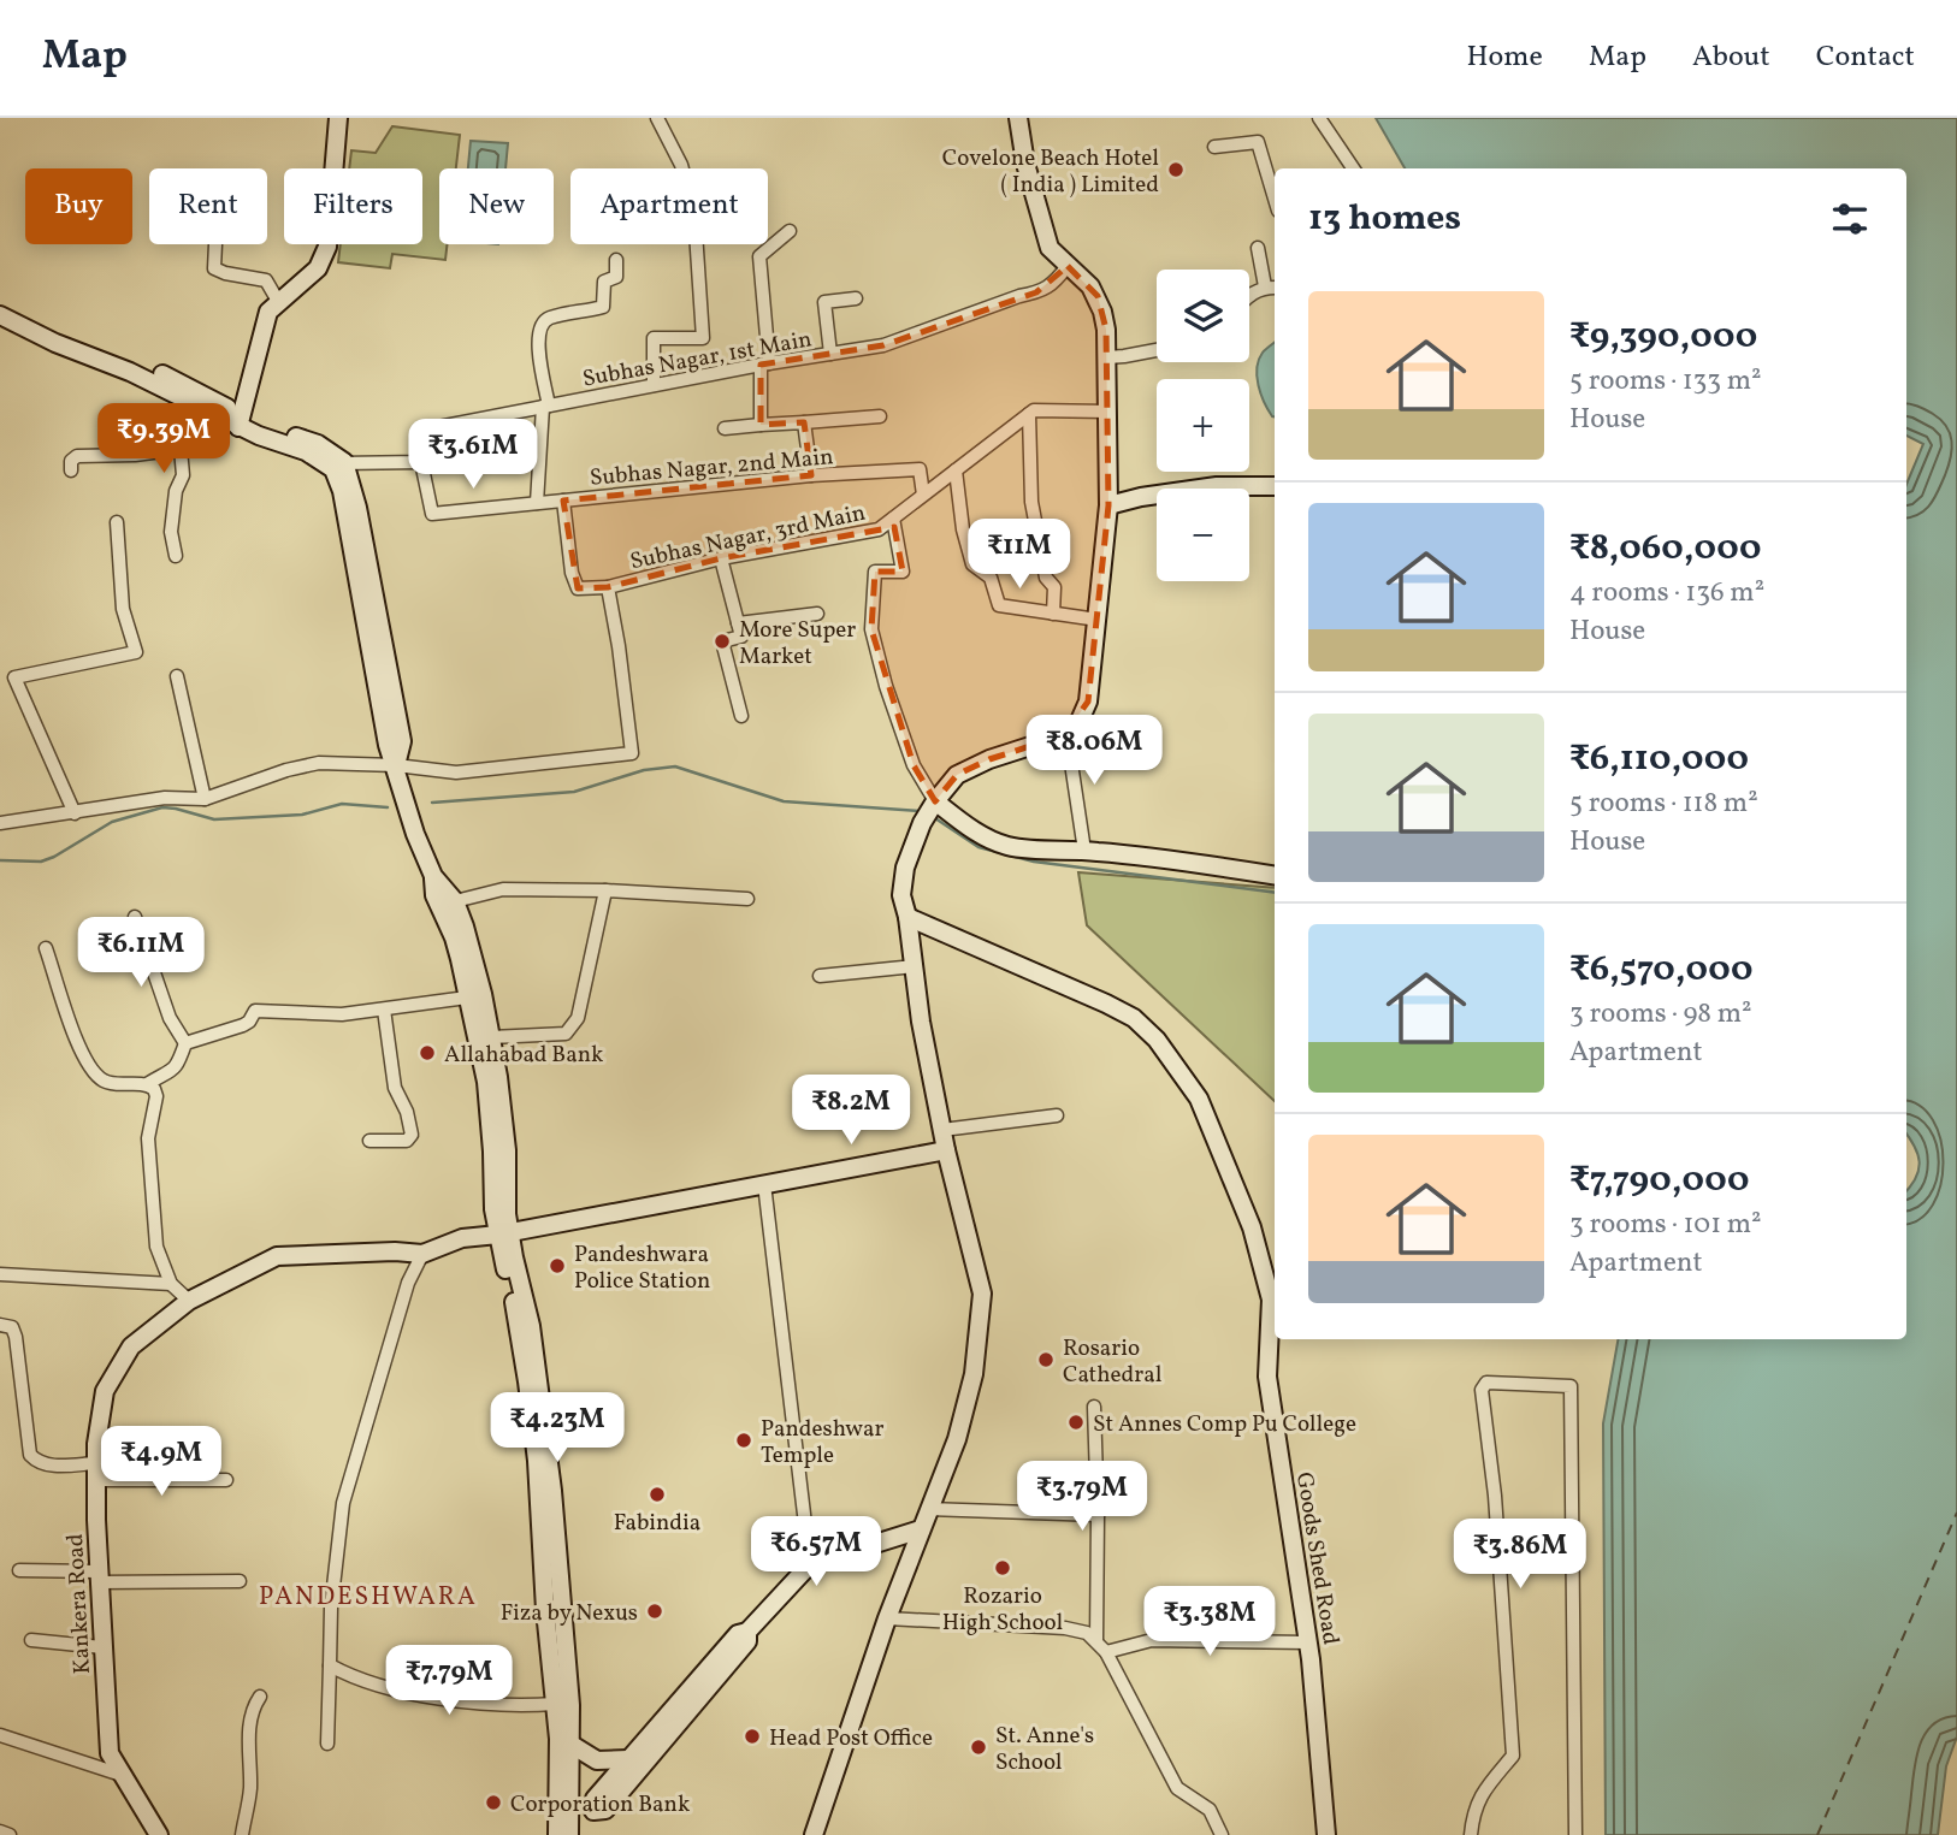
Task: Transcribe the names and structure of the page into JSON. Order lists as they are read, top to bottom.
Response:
{
  "streets": {
    "main road": ["Goods Shed Road", "Kankera Road"],
    "street": ["Subhas Nagar, 1st Main", "Subhas Nagar, 2nd Main", "Subhas Nagar, 3rd Main"]
  },
  "crossings": [
    ["Subhas Nagar, 1st Main", "Subhas Nagar, 2nd Main"],
    ["Subhas Nagar, 2nd Main", "Subhas Nagar, 3rd Main"]
  ],
  "districts": ["PANDESHWARA"],
  "places": [
    "Covelone Beach Hotel ( India ) Limited",
    "More Super Market",
    "Allahabad Bank",
    "Pandeshwara Police Station",
    "Rosario Cathedral",
    "St Annes Comp Pu College",
    "Pandeshwar Temple",
    "Fabindia",
    "Rozario High School",
    "Fiza by Nexus",
    "Head Post Office",
    "St. Anne's School",
    "Corporation Bank"
  ],
  "page": {
    "header": "Map",
    "nav": [
      "Home",
      "Map",
      "About",
      "Contact"
    ],
    "chip": [
      "Buy",
      "Rent",
      "Filters",
      "New",
      "Apartment"
    ],
    "heading": "13 homes",
    "map_buttons": ["+", "−"],
    "list": [
      {
        "name": "₹9,390,000",
        "note": "5 rooms · 133 m² · House"
      },
      {
        "name": "₹8,060,000",
        "note": "4 rooms · 136 m² · House"
      },
      {
        "name": "₹6,110,000",
        "note": "5 rooms · 118 m² · House"
      },
      {
        "name": "₹6,570,000",
        "note": "3 rooms · 98 m² · Apartment"
      },
      {
        "name": "₹7,790,000",
        "note": "3 rooms · 101 m² · Apartment"
      }
    ],
    "price": [
      "₹9.39M",
      "₹3.61M",
      "₹11M",
      "₹8.06M",
      "₹6.11M",
      "₹8.2M",
      "₹4.23M",
      "₹4.9M",
      "₹3.79M",
      "₹6.57M",
      "₹3.86M",
      "₹3.38M",
      "₹7.79M"
    ]
  }
}
